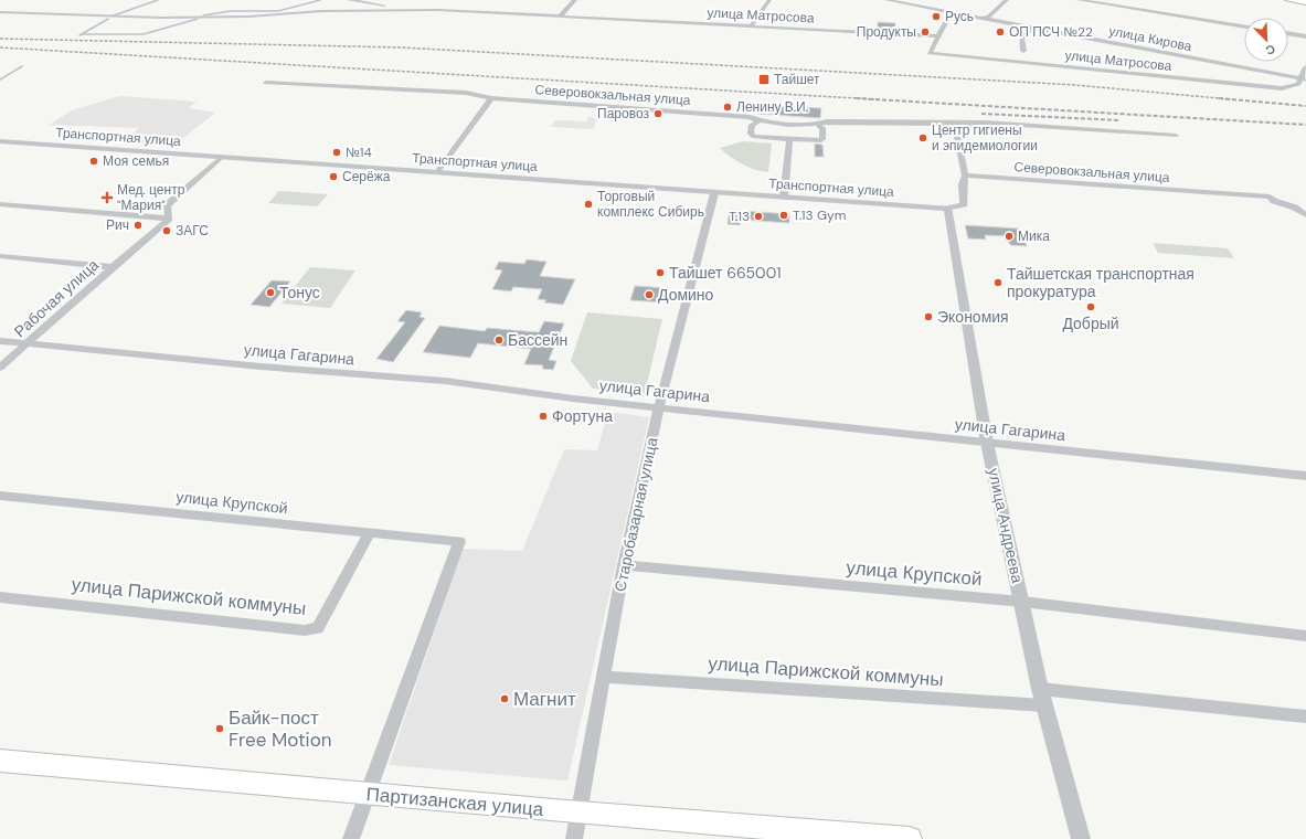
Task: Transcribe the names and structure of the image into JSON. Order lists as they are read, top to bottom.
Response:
{
  "streets": {
    "main road": ["Партизанская улица"],
    "street": [
      "улица Матросова",
      "улица Кирова",
      "Северовокзальная улица",
      "Транспортная улица",
      "Рабочая улица",
      "улица Гагарина",
      "улица Крупской",
      "Старобазарная улица",
      "улица Андреева",
      "улица Парижской коммуны"
    ]
  },
  "crossings": [
    ["улица Матросова", "улица Кирова"],
    ["Транспортная улица", "Старобазарная улица"],
    ["Транспортная улица", "улица Андреева"],
    ["Рабочая улица", "улица Гагарина"],
    ["улица Гагарина", "Старобазарная улица"],
    ["улица Гагарина", "улица Андреева"],
    ["улица Крупской", "Старобазарная улица"],
    ["улица Крупской", "улица Андреева"],
    ["улица Крупской", "улица Парижской коммуны"],
    ["улица Крупской", "Партизанская улица"],
    ["Старобазарная улица", "улица Парижской коммуны"],
    ["Старобазарная улица", "Партизанская улица"],
    ["улица Андреева", "улица Парижской коммуны"]
  ],
  "places": {
    "other": [
      "Русь",
      "Продукты",
      "ОП ПСЧ №22",
      "Ленину В.И.",
      "Паровоз",
      "Центр гигиены и эпидемиологии",
      "№14",
      "Моя семья",
      "Серёжа",
      "Торговый комплекс Сибирь",
      "T.13 Gym",
      "T.13",
      "Рич",
      "ЗАГС",
      "Мика",
      "Тайшет 665001",
      "Тайшетская транспортная прокуратура",
      "Тонус",
      "Домино",
      "Добрый",
      "Экономия",
      "Бассейн",
      "Фортуна",
      "Магнит",
      "Байк-пост Free Motion"
    ],
    "transit": ["Тайшет"],
    "health": ["Мед. центр \"Мария\""]
  },
  "north": "bottom right"
}
